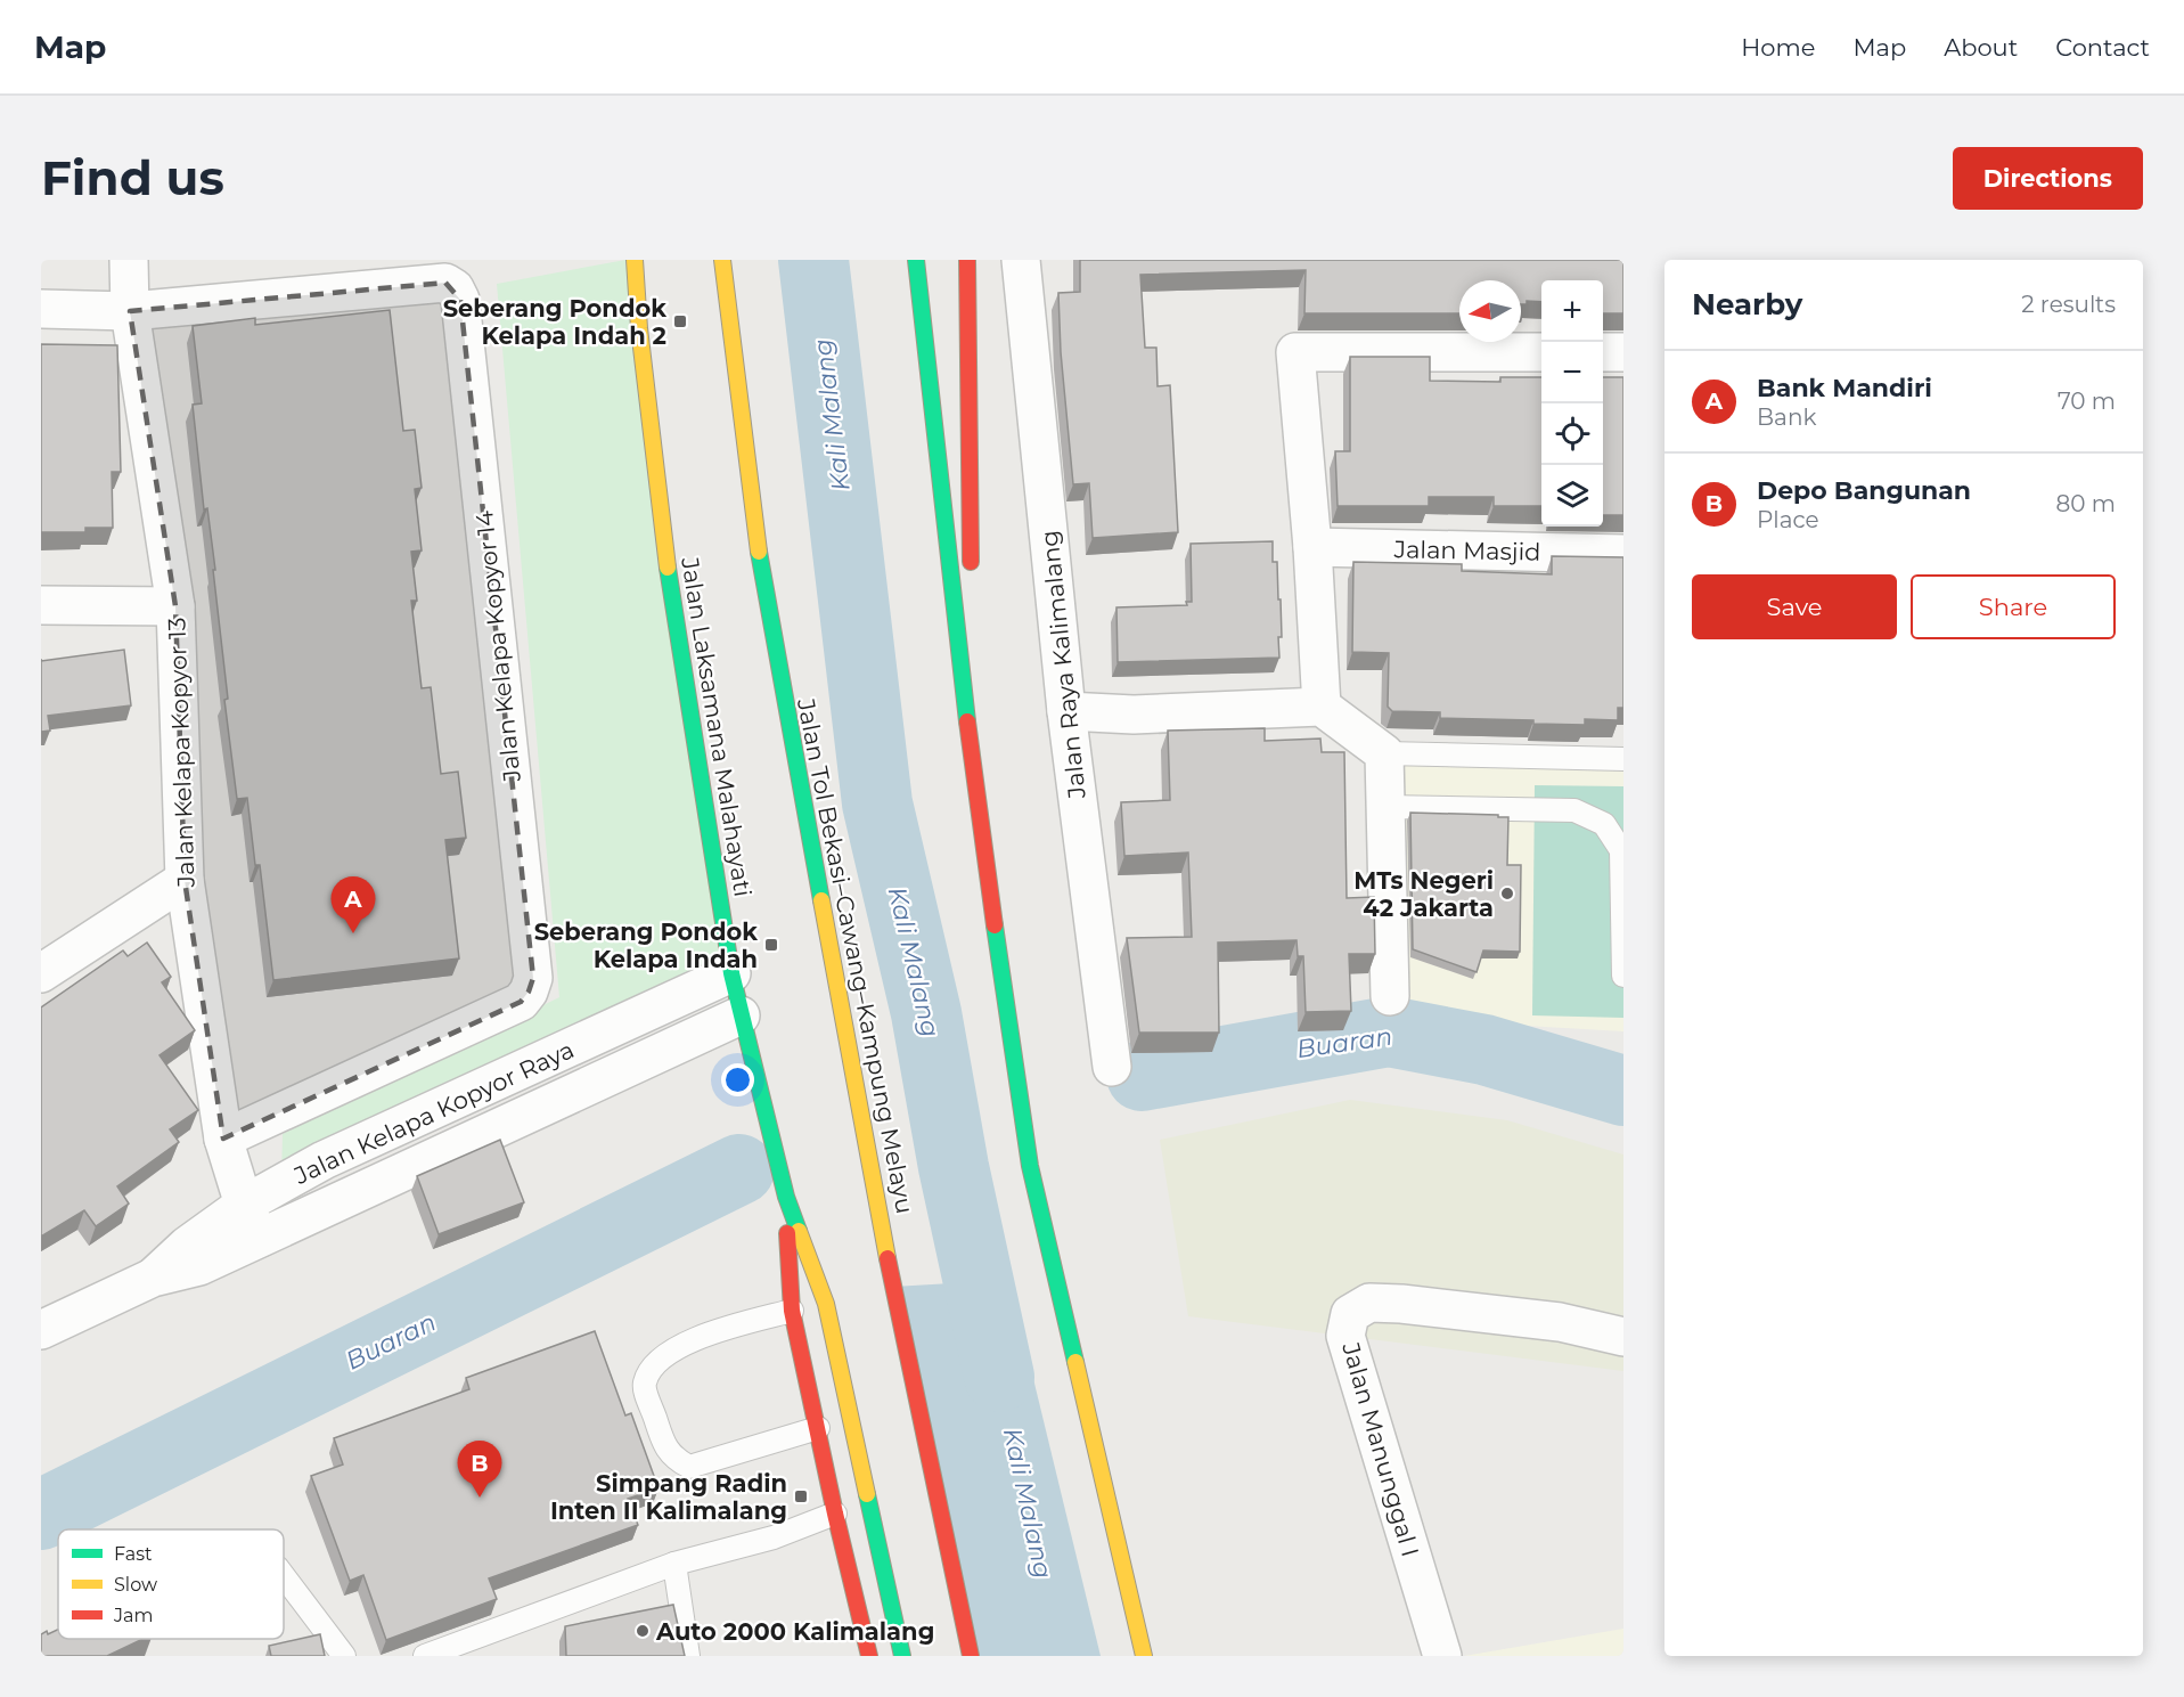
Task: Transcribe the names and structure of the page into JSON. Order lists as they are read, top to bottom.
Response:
{
  "streets": {
    "main road": ["Jalan Laksamana Malahayati", "Jalan Tol Bekasi–Cawang–Kampung Melayu"],
    "street": [
      "Jalan Masjid",
      "Jalan Kelapa Kopyor 14",
      "Jalan Raya Kalimalang",
      "Jalan Kelapa Kopyor 13",
      "Jalan Kelapa Kopyor Raya",
      "Jalan Manunggal I"
    ]
  },
  "crossings": [
    ["Jalan Kelapa Kopyor 14", "Jalan Kelapa Kopyor 13"],
    ["Jalan Laksamana Malahayati", "Jalan Kelapa Kopyor Raya"],
    ["Jalan Kelapa Kopyor 13", "Jalan Kelapa Kopyor Raya"]
  ],
  "water": ["Kali Malang", "Buaran"],
  "places": {
    "transit": ["Seberang Pondok Kelapa Indah 2", "Seberang Pondok Kelapa Indah", "Simpang Radin Inten II Kalimalang"],
    "other": ["MTs Negeri 42 Jakarta", "Auto 2000 Kalimalang"]
  },
  "legend": ["Fast", "Slow", "Jam"],
  "north": "left",
  "page": {
    "header": "Map",
    "nav": [
      "Home",
      "Map",
      "About",
      "Contact"
    ],
    "buttons": [
      "Directions",
      ["Save", "Share"]
    ],
    "title": "Find us",
    "heading": ["Nearby", "2 results"],
    "map_buttons": ["+", "−"],
    "list": [
      {
        "mark": "A",
        "name": "Bank Mandiri",
        "note": "Bank",
        "value": "70 m"
      },
      {
        "mark": "B",
        "name": "Depo Bangunan",
        "note": "Place",
        "value": "80 m"
      }
    ],
    "pins": ["A", "B"]
  }
}
